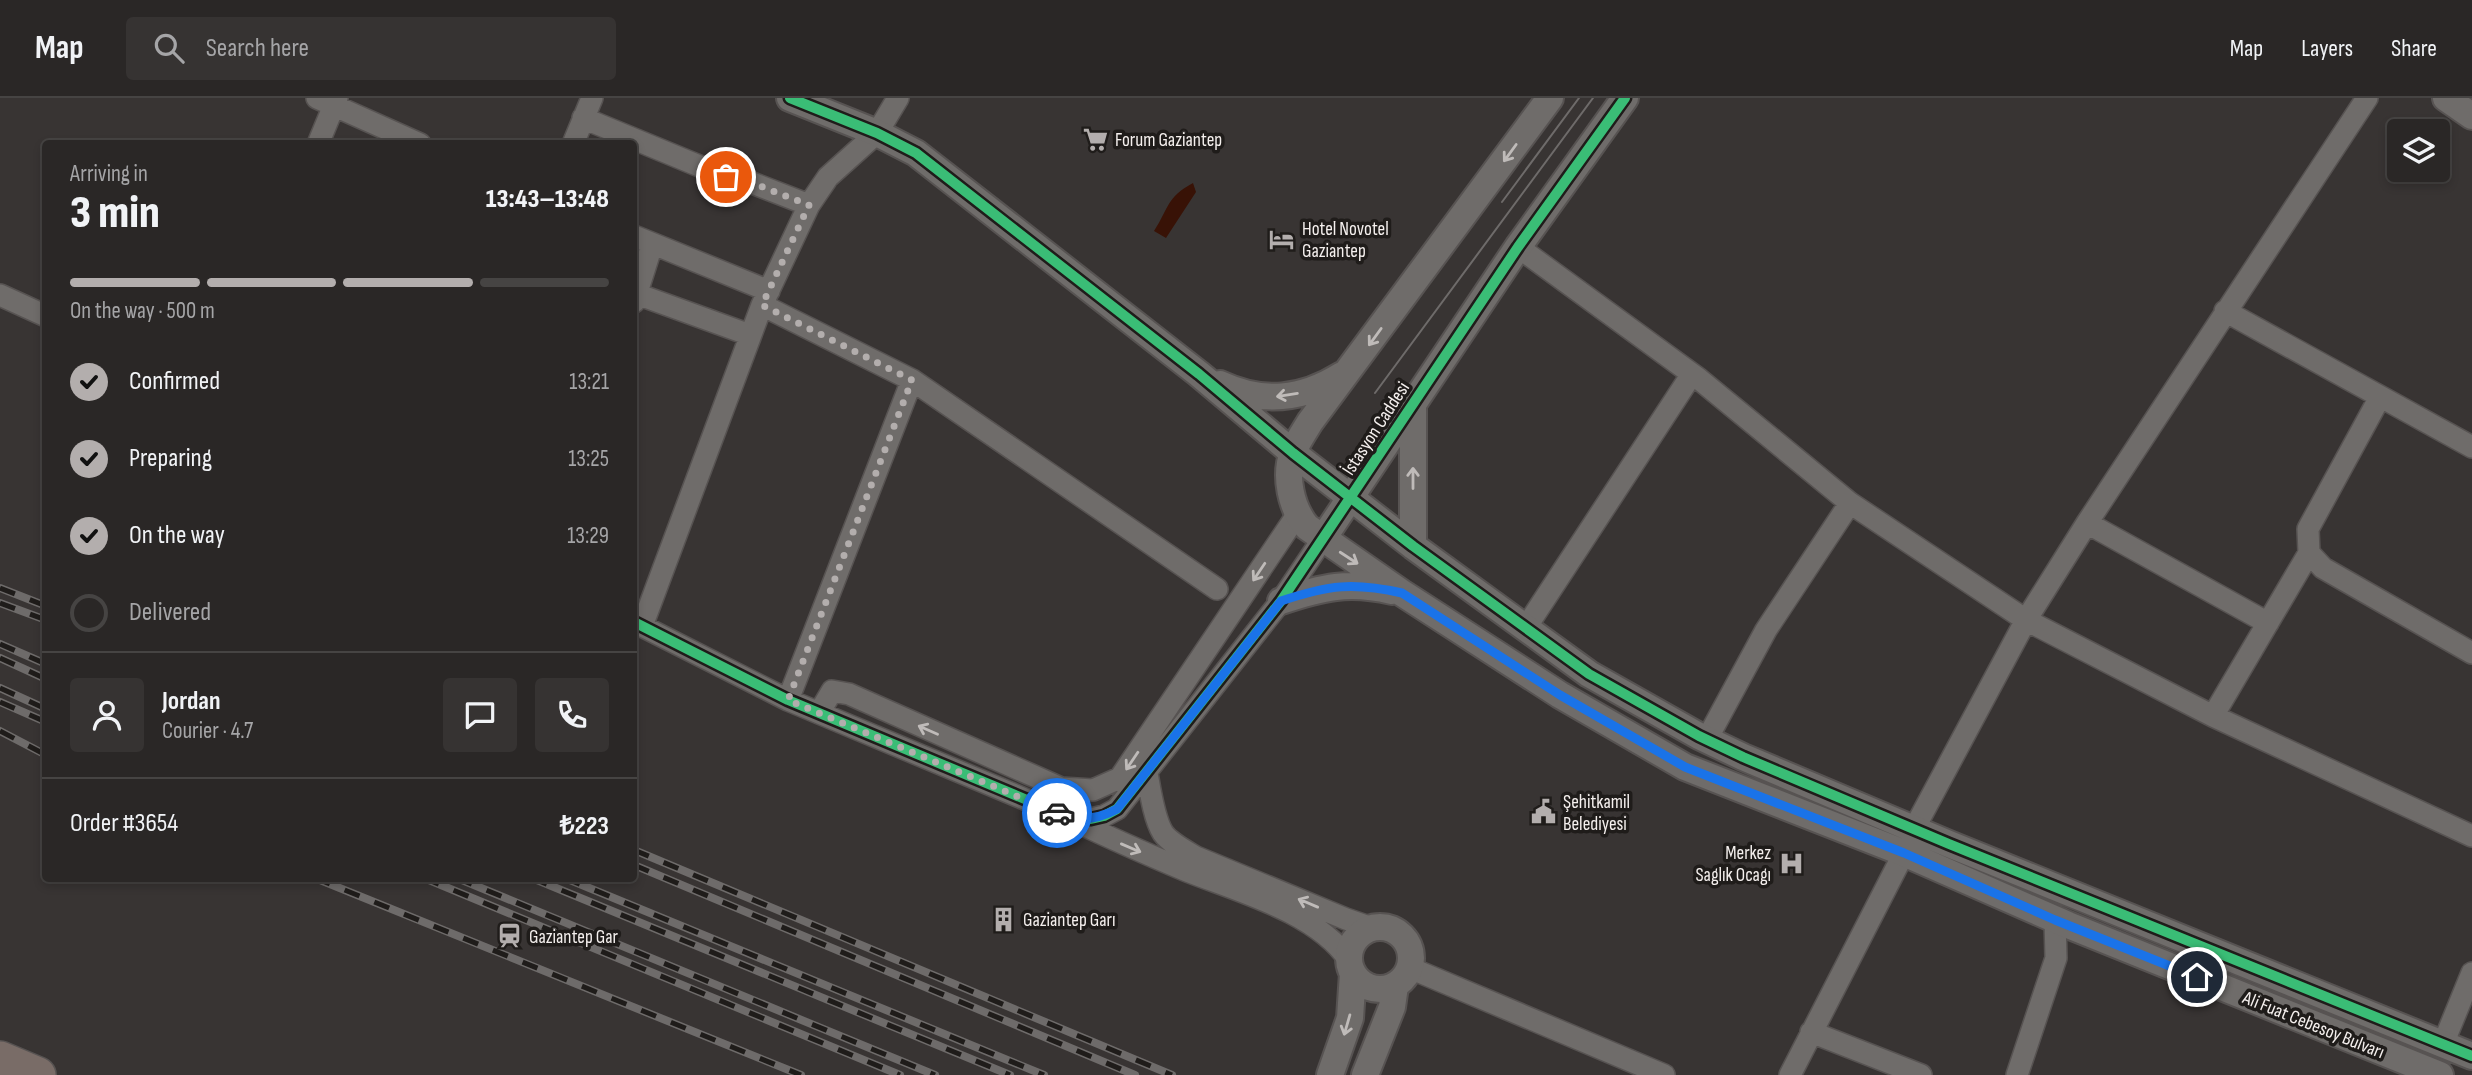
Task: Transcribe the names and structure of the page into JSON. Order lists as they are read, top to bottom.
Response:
{
  "streets": {
    "street": ["İstasyon Caddesi", "Ali Fuat Cebesoy Bulvarı"]
  },
  "crossings": [
    ["İstasyon Caddesi", "Ali Fuat Cebesoy Bulvarı"]
  ],
  "places": {
    "supermarket": ["Forum Gaziantep"],
    "hotel": ["Hotel Novotel Gaziantep"],
    "public building": ["Şehitkamil Belediyesi"],
    "hospital": ["Merkez Saglık Ocagı"],
    "building": ["Gaziantep Garı"],
    "station": ["Gaziantep Gar"]
  },
  "page": {
    "header": "Map",
    "search": "Search here",
    "nav": ["Map", "Layers", "Share"],
    "heading": ["3 min", "Arriving in", "13:43–13:48"],
    "panel": [
      "Jordan",
      "Courier · 4.7",
      "Order #3654",
      "₺223"
    ],
    "bar": "On the way · 500 m",
    "list": [
      ["Confirmed", "13:21"],
      ["Preparing", "13:25"],
      ["On the way", "13:29"],
      "Delivered"
    ]
  }
}
